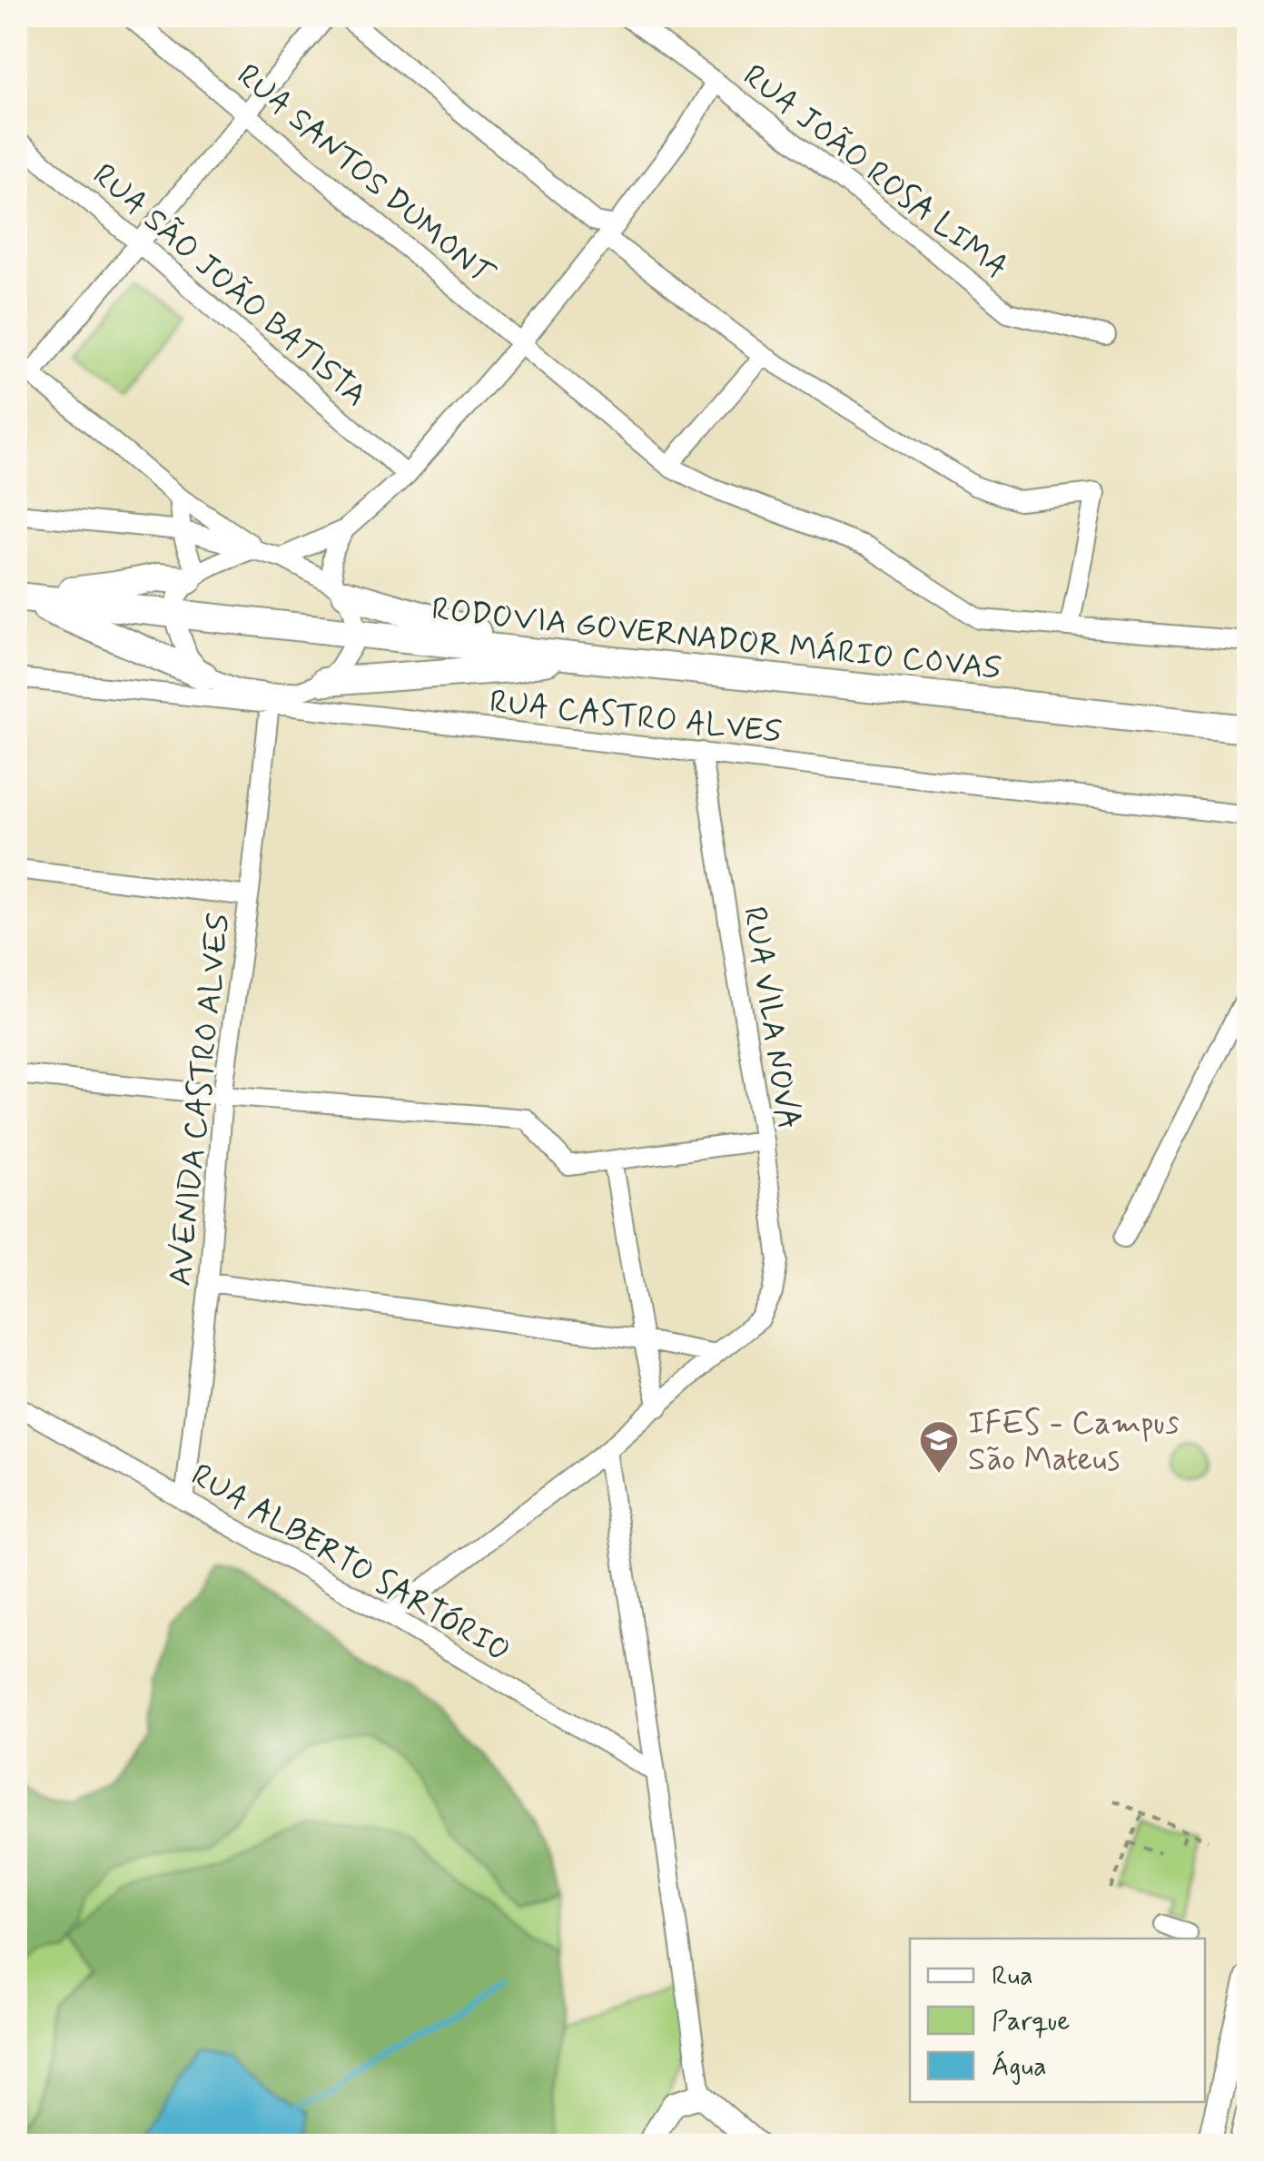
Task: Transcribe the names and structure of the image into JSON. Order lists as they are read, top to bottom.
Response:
{
  "streets": {
    "highway": ["RODOVIA GOVERNADOR MÁRIO COVAS"],
    "street": [
      "RUA JOÃO ROSA LIMA",
      "RUA SANTOS DUMONT",
      "RUA SÃO JOÃO BATISTA",
      "RUA CASTRO ALVES",
      "RUA VILA NOVA",
      "AVENIDA CASTRO ALVES",
      "RUA ALBERTO SARTÓRIO"
    ]
  },
  "crossings": [
    ["RUA CASTRO ALVES", "RUA VILA NOVA"],
    ["RUA CASTRO ALVES", "AVENIDA CASTRO ALVES"],
    ["AVENIDA CASTRO ALVES", "RUA ALBERTO SARTÓRIO"]
  ],
  "places": {
    "school or university": ["IFES - Campus São Mateus"]
  },
  "legend": ["Rua", "Parque", "Água"]
}
